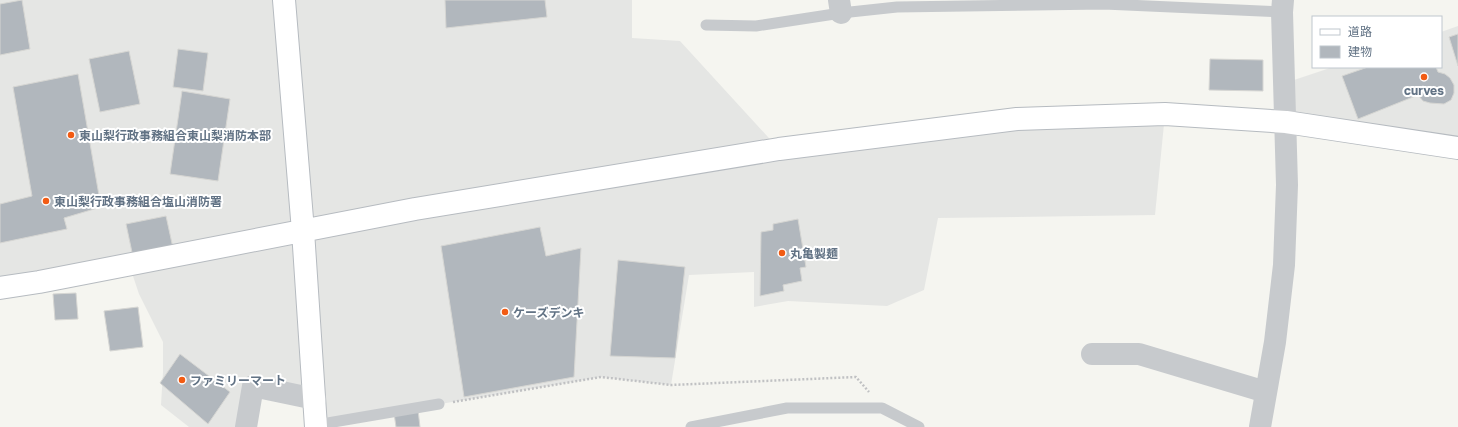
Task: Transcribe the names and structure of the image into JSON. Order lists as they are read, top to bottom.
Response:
{
  "places": [
    "curves",
    "東山梨行政事務組合東山梨消防本部",
    "東山梨行政事務組合塩山消防署",
    "丸亀製麺",
    "ケーズデンキ",
    "ファミリーマート"
  ],
  "legend": ["道路", "建物"]
}
